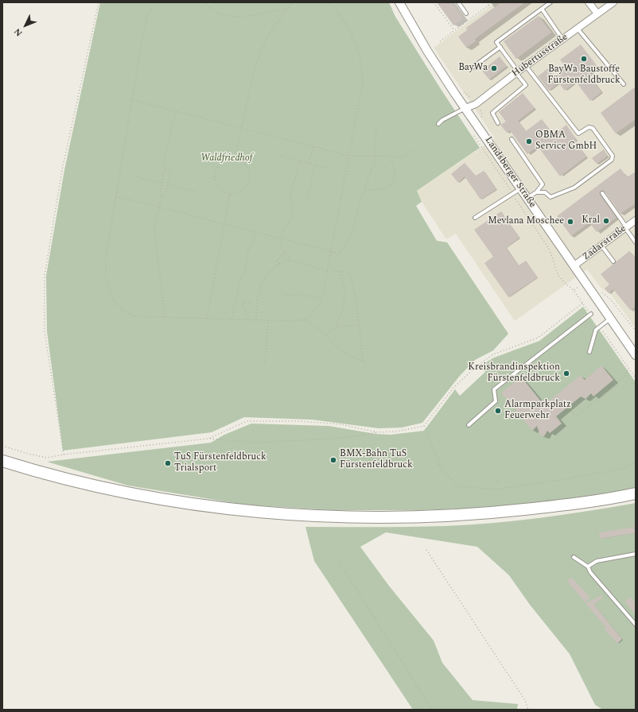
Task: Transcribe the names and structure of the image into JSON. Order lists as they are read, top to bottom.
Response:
{
  "streets": {
    "street": ["Hubertusstraße", "Landsberger Straße", "Zadarstraße"]
  },
  "crossings": [
    ["Hubertusstraße", "Landsberger Straße"],
    ["Landsberger Straße", "Zadarstraße"]
  ],
  "parks": ["Waldfriedhof"],
  "places": [
    "BayWa Baustoffe Fürstenfeldbruck",
    "BayWa",
    "OBMA Service GmbH",
    "Kral",
    "Mevlana Moschee",
    "Kreisbrandinspektion Fürstenfeldbruck",
    "Alarmparkplatz Feuerwehr",
    "BMX-Bahn TuS Fürstenfeldbruck",
    "TuS Fürstenfeldbruck Trialsport"
  ],
  "north": "bottom left"
}
